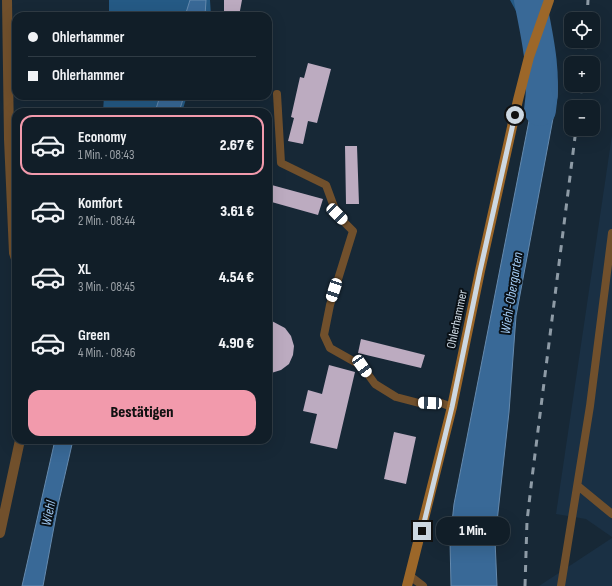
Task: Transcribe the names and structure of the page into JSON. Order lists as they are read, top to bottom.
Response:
{
  "streets": {
    "street": ["Ohlerhammer"]
  },
  "water": ["Wiehl-Obergarten", "Wiehl"],
  "page": {
    "map_buttons": ["+", "−"],
    "banner": ["Ohlerhammer", "Ohlerhammer"],
    "list": [
      {
        "name": "Economy",
        "note": "1 Min. · 08:43",
        "value": "2.67 €"
      },
      {
        "name": "Komfort",
        "note": "2 Min. · 08:44",
        "value": "3.61 €"
      },
      {
        "name": "XL",
        "note": "3 Min. · 08:45",
        "value": "4.54 €"
      },
      {
        "name": "Green",
        "note": "4 Min. · 08:46",
        "value": "4.90 €"
      }
    ],
    "buttons": "Bestätigen",
    "bubble": "1 Min."
  }
}
